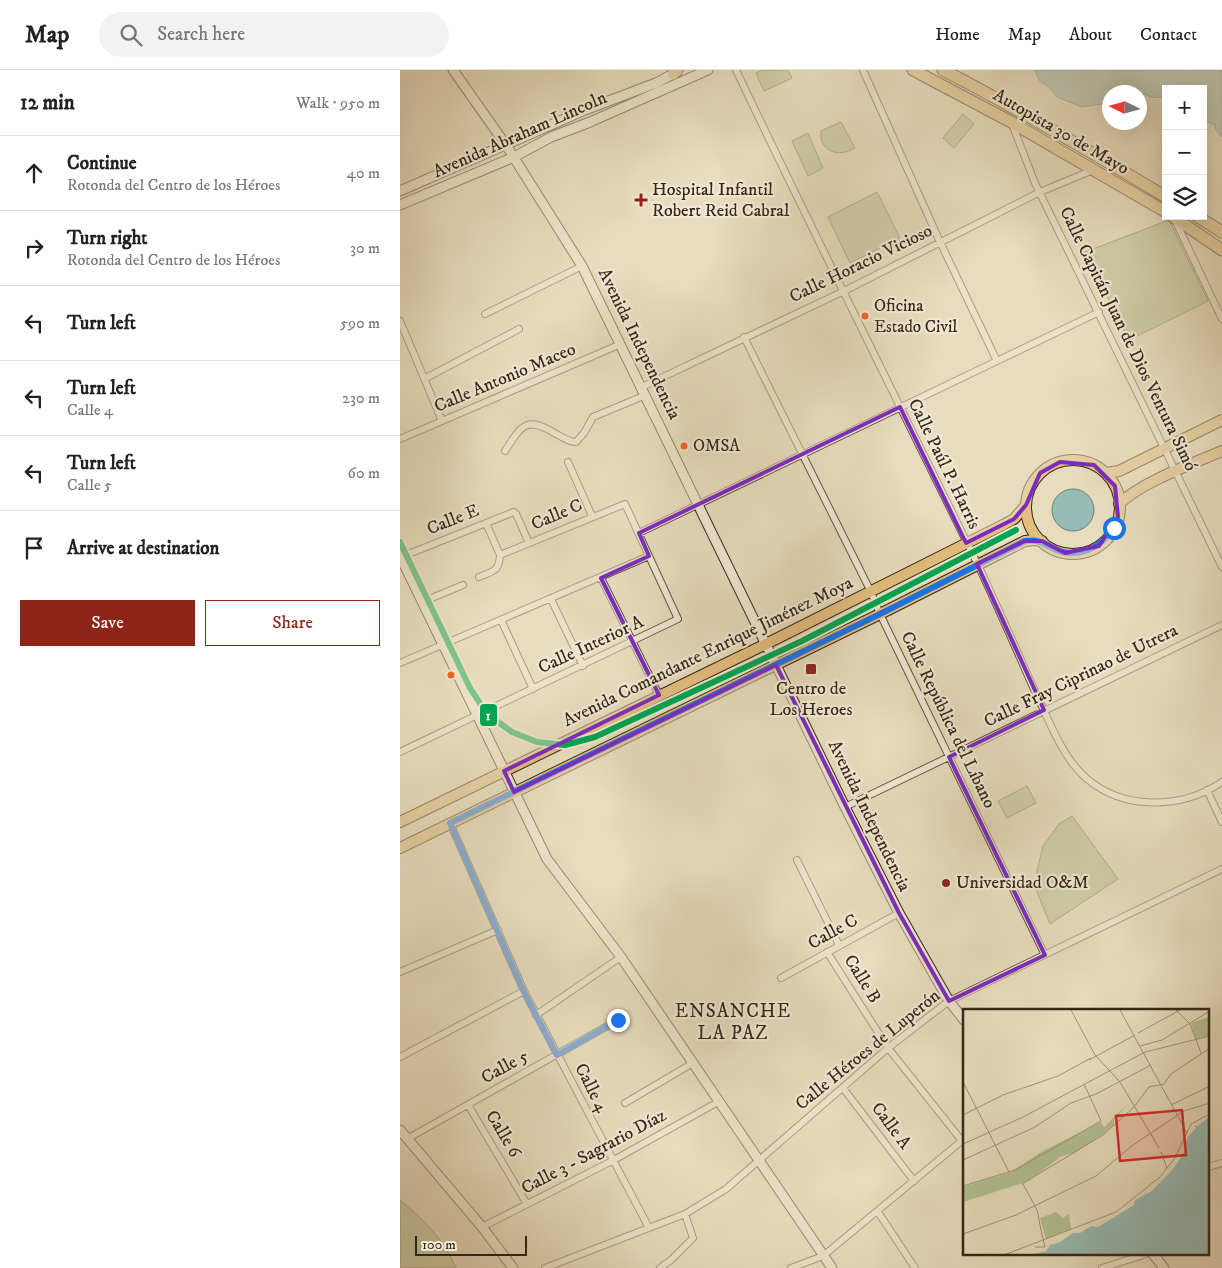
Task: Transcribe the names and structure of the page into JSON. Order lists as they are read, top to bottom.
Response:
{
  "streets": {
    "highway": ["Autopista 30 de Mayo"],
    "main road": ["Avenida Abraham Lincoln", "Avenida Independencia", "Avenida Comandante Enrique Jiménez Moya"],
    "street": [
      "Calle Horacio Vicioso",
      "Calle Capitán Juan de Dios Ventura Simó",
      "Calle Antonio Maceo",
      "Calle Paúl P. Harris",
      "Calle C",
      "Calle E",
      "Calle Interior A",
      "Calle Fray Ciprinao de Utrera",
      "Calle República del Líbano",
      "Calle B",
      "Calle Héroes de Luperón",
      "Calle 5",
      "Calle 4",
      "Calle A",
      "Calle 6",
      "Calle 3 - Sagrario Díaz"
    ]
  },
  "crossings": [
    ["Autopista 30 de Mayo", "Calle Horacio Vicioso"],
    ["Autopista 30 de Mayo", "Calle Capitán Juan de Dios Ventura Simó"],
    ["Avenida Abraham Lincoln", "Avenida Independencia"],
    ["Calle Horacio Vicioso", "Calle Capitán Juan de Dios Ventura Simó"],
    ["Calle Horacio Vicioso", "Avenida Independencia"],
    ["Calle Horacio Vicioso", "Calle Paúl P. Harris"],
    ["Calle Horacio Vicioso", "Calle República del Líbano"],
    ["Avenida Independencia", "Calle Antonio Maceo"],
    ["Avenida Independencia", "Calle C"],
    ["Avenida Independencia", "Avenida Comandante Enrique Jiménez Moya"],
    ["Avenida Independencia", "Calle Fray Ciprinao de Utrera"],
    ["Avenida Independencia", "Calle Héroes de Luperón"],
    ["Calle Paúl P. Harris", "Avenida Comandante Enrique Jiménez Moya"],
    ["Calle Paúl P. Harris", "Calle Fray Ciprinao de Utrera"],
    ["Calle C", "Calle E"],
    ["Calle C", "Calle Interior A"],
    ["Calle C", "Calle B"],
    ["Avenida Comandante Enrique Jiménez Moya", "Calle República del Líbano"],
    ["Calle Fray Ciprinao de Utrera", "Calle República del Líbano"],
    ["Calle República del Líbano", "Calle Héroes de Luperón"],
    ["Calle B", "Calle Héroes de Luperón"],
    ["Calle Héroes de Luperón", "Calle 4"],
    ["Calle Héroes de Luperón", "Calle A"],
    ["Calle 5", "Calle 4"],
    ["Calle 5", "Calle 6"],
    ["Calle 4", "Calle 3 - Sagrario Díaz"],
    ["Calle 6", "Calle 3 - Sagrario Díaz"]
  ],
  "districts": ["ENSANCHE LA PAZ"],
  "places": {
    "health": ["Hospital Infantil Robert Reid Cabral"],
    "other": ["Oficina Estado Civil", "OMSA", "Universidad O&M"],
    "transit": ["Centro de Los Heroes"]
  },
  "lines": ["transit line 1"],
  "scale_bar": "100 m",
  "north": "left",
  "page": {
    "header": "Map",
    "search": "Search here",
    "nav": [
      "Home",
      "Map",
      "About",
      "Contact"
    ],
    "heading": ["12 min", "Walk · 950 m"],
    "map_buttons": ["+", "−"],
    "list": [
      ["Continue", "Rotonda del Centro de los Héroes", "40 m"],
      ["Turn right", "Rotonda del Centro de los Héroes", "30 m"],
      ["Turn left", "590 m"],
      ["Turn left", "Calle 4", "230 m"],
      ["Turn left", "Calle 5", "60 m"],
      "Arrive at destination"
    ],
    "buttons": ["Save", "Share"],
    "scale": "100 m"
  }
}
